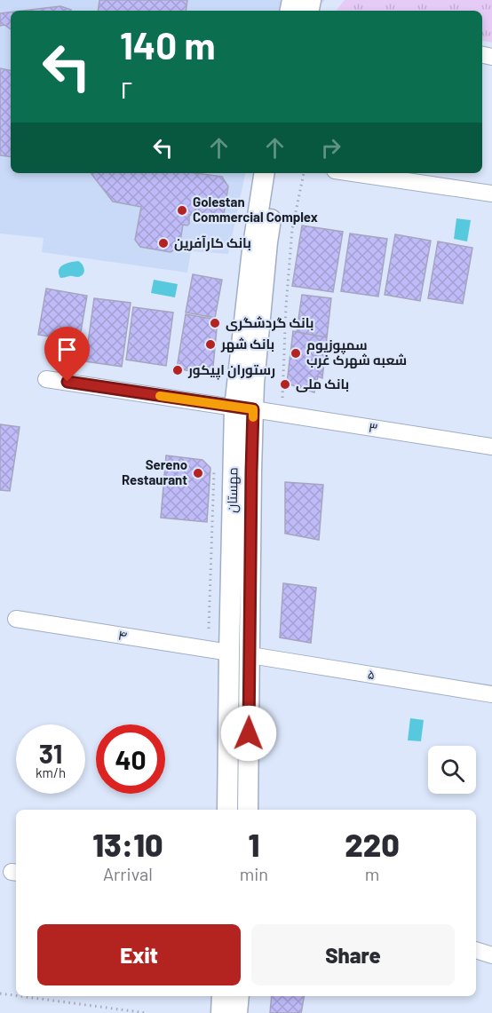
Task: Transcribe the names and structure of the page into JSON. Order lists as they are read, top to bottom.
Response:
{
  "streets": {
    "street": [
      "۳",
      "مهستان",
      "۴",
      "۵"
    ]
  },
  "crossings": [
    ["۳", "مهستان"],
    ["مهستان", "۴"]
  ],
  "places": [
    "Golestan Commercial Complex",
    "بانک کارآفرین",
    "بانک گردشگری",
    "بانک شهر",
    "سمپوزیوم شعبه شهرک غرب",
    "رستوران اپیکور",
    "بانک ملی",
    "Sereno Restaurant"
  ],
  "page": {
    "turn": ["140 m", "۲"],
    "speed": "31 km/h",
    "limit": "40",
    "eta": [
      "13:10",
      "Arrival",
      "1",
      "min",
      "220",
      "m"
    ],
    "buttons": ["Exit", "Share"]
  }
}
